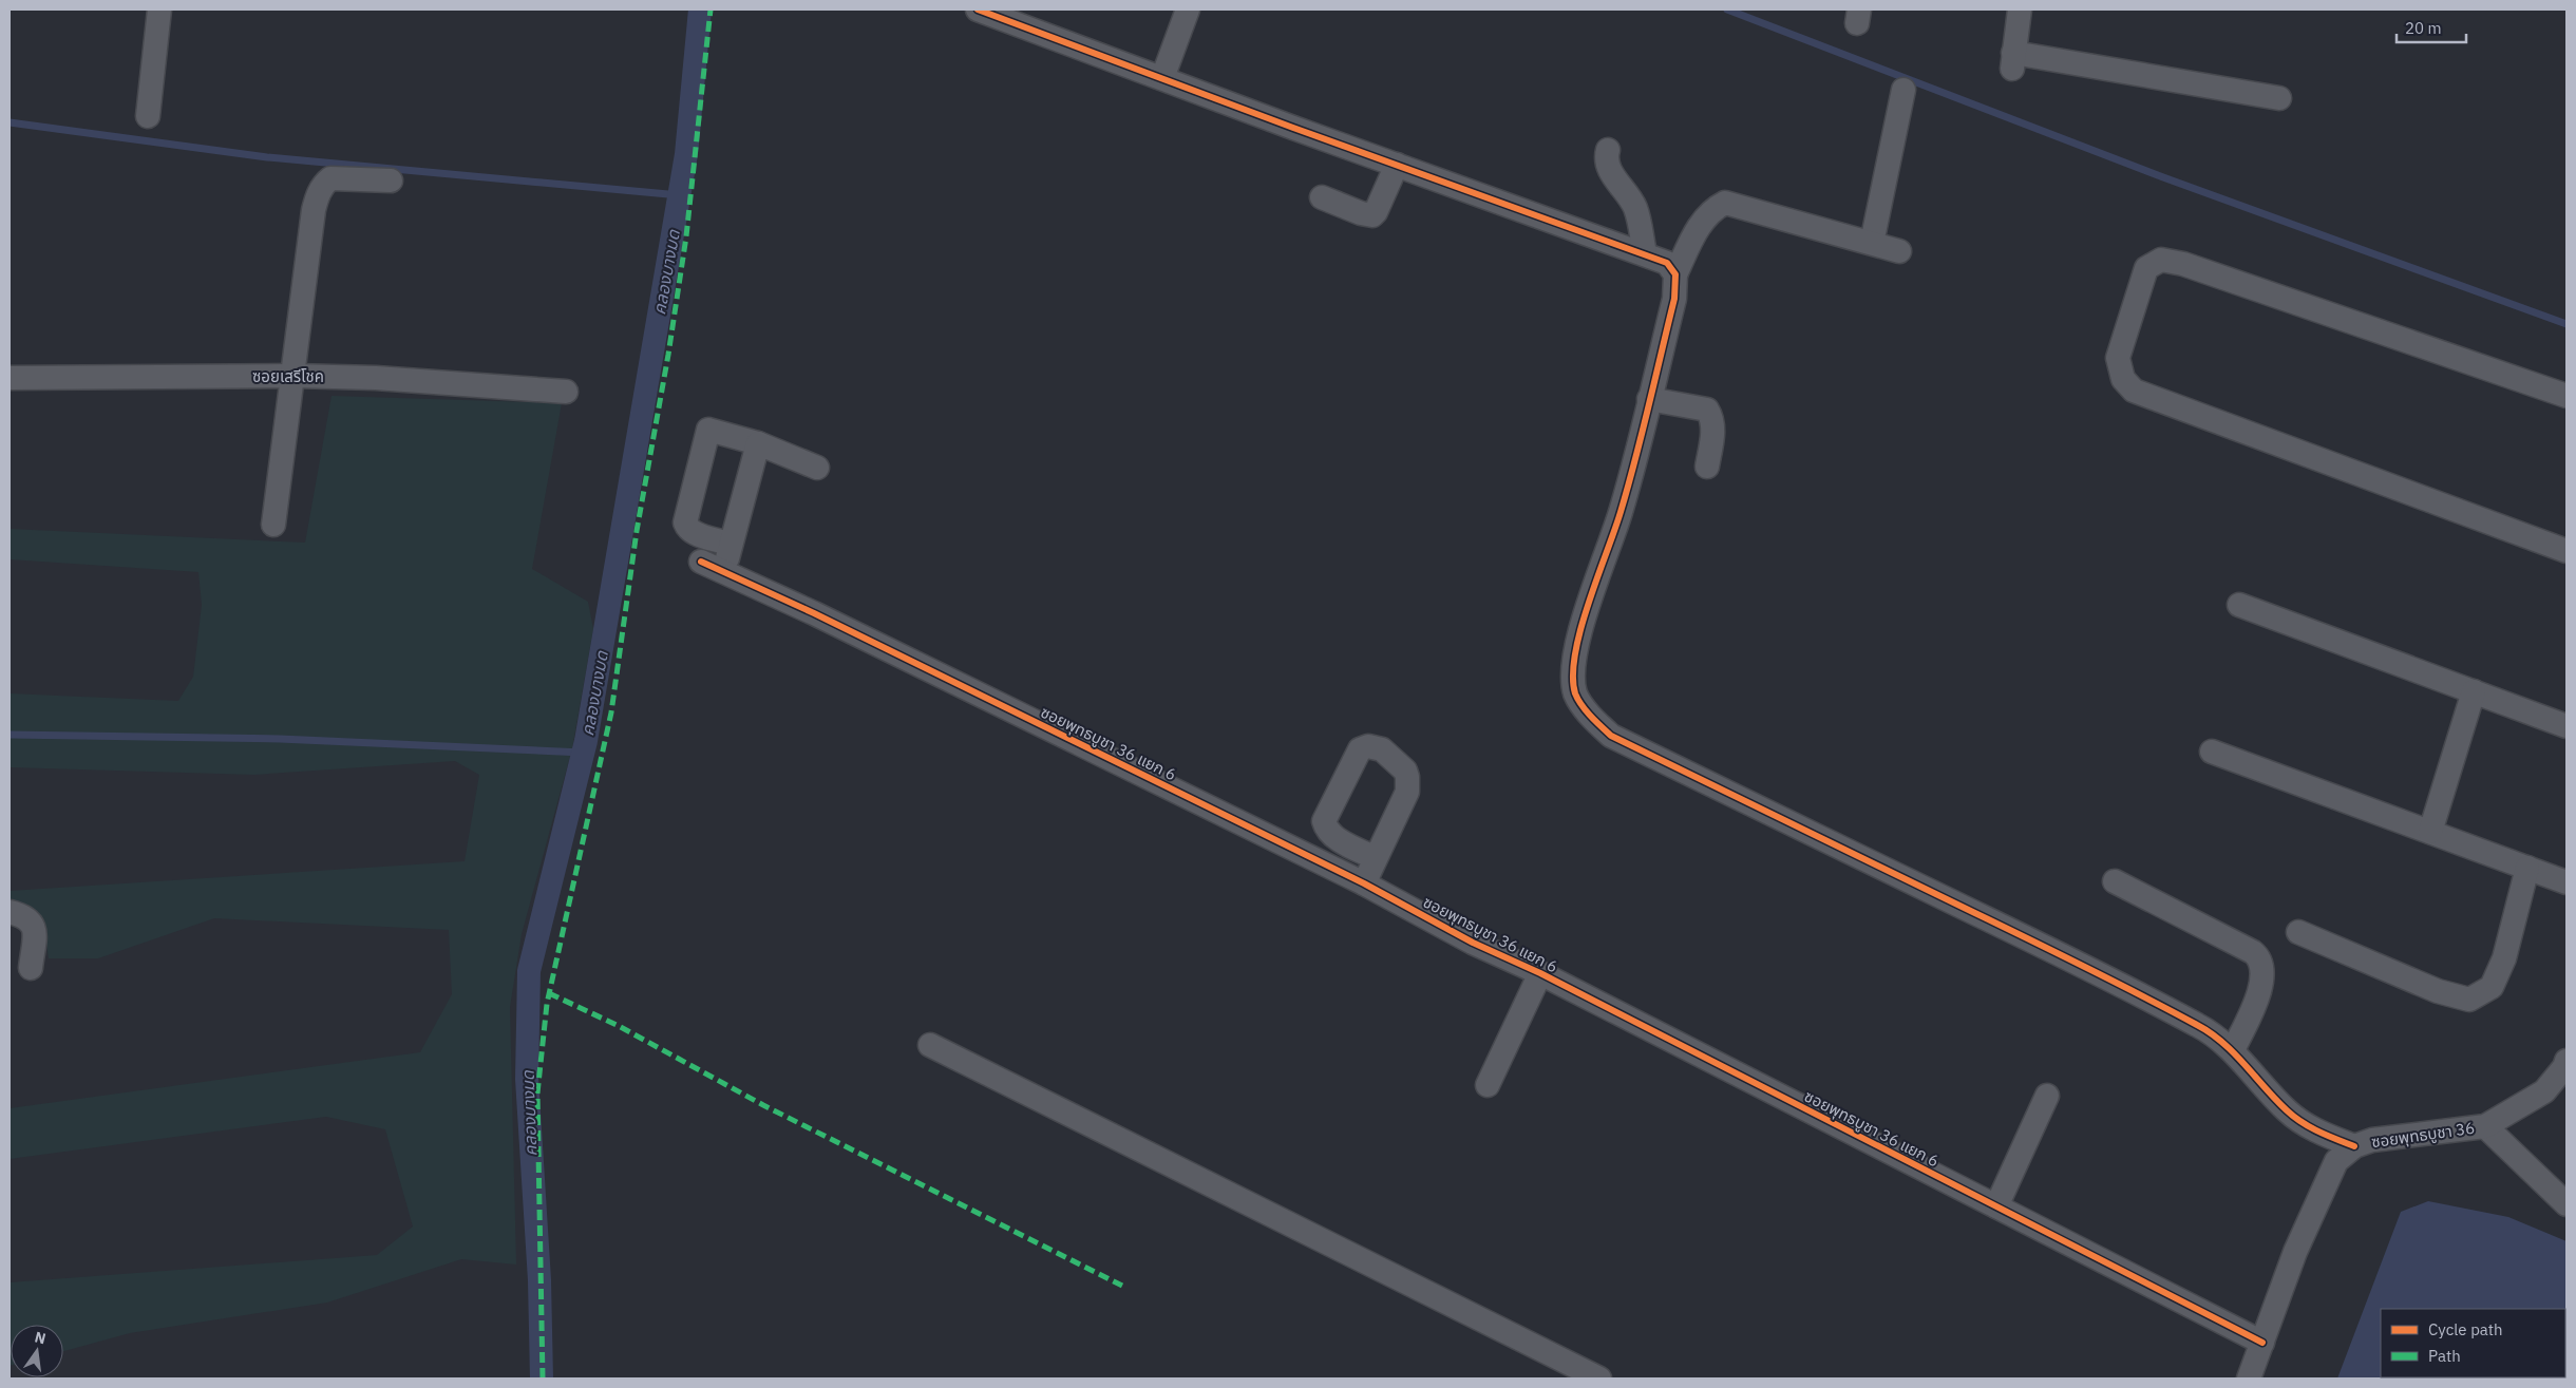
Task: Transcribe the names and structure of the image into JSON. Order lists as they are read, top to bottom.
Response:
{
  "streets": {
    "street": ["ซอยเสรีโชค", "ซอยพุทธบูชา 36 แยก 6", "ซอยพุทธบูชา 36"]
  },
  "crossings": [
    ["ซอยพุทธบูชา 36 แยก 6", "ซอยพุทธบูชา 36"]
  ],
  "water": ["คลองบางมด"],
  "legend": ["Cycle path", "Path"],
  "scale_bar": "20 m",
  "north": "top"
}
